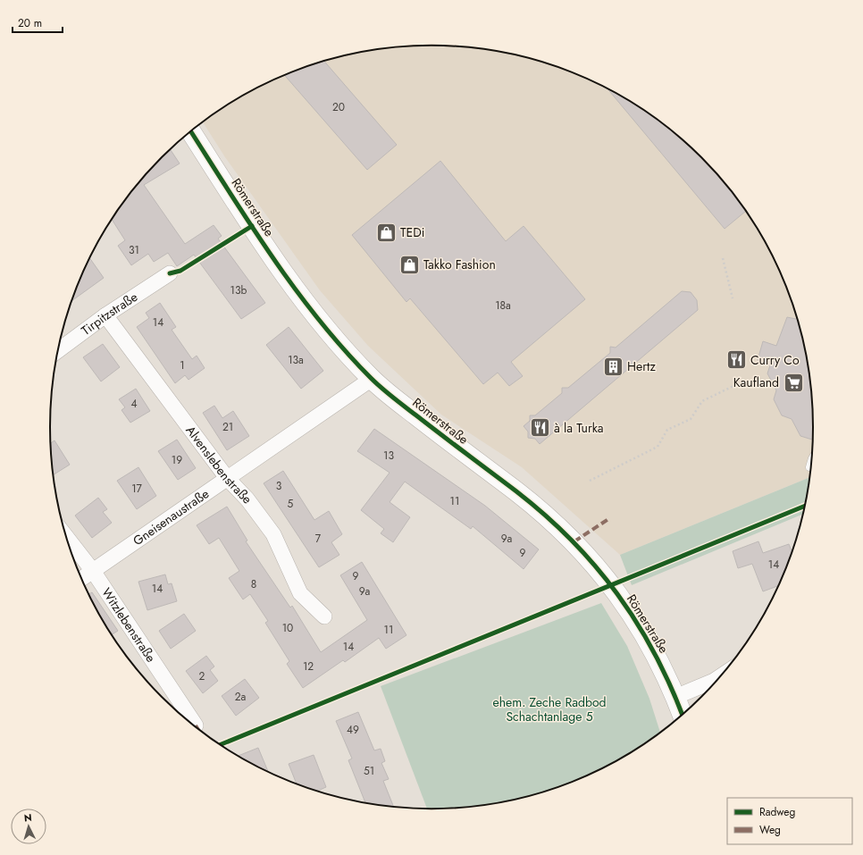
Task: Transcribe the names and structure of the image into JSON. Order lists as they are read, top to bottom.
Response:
{
  "streets": {
    "main road": ["Römerstraße"],
    "street": [
      "Tirpitzstraße",
      "Alvenslebenstraße",
      "Gneisenaustraße",
      "Witzlebenstraße"
    ]
  },
  "crossings": [
    ["Römerstraße", "Gneisenaustraße"],
    ["Tirpitzstraße", "Alvenslebenstraße"],
    ["Alvenslebenstraße", "Gneisenaustraße"],
    ["Gneisenaustraße", "Witzlebenstraße"]
  ],
  "parks": ["ehem. Zeche Radbod Schachtanlage 5"],
  "places": {
    "shop": ["TEDi", "Takko Fashion"],
    "restaurant": ["Curry Co", "à la Turka"],
    "building": ["Hertz"],
    "supermarket": ["Kaufland"]
  },
  "house_numbers": [
    "20",
    "31",
    "13b",
    "18a",
    "14",
    "13a",
    "1",
    "4",
    "21",
    "13",
    "19",
    "3",
    "17",
    "11",
    "5",
    "7",
    "9a",
    "9",
    "14",
    "9",
    "8",
    "14",
    "9a",
    "10",
    "11",
    "14",
    "12",
    "2",
    "2a",
    "49",
    "51"
  ],
  "legend": ["Radweg", "Weg"],
  "scale_bar": "20 m",
  "north": "top"
}
